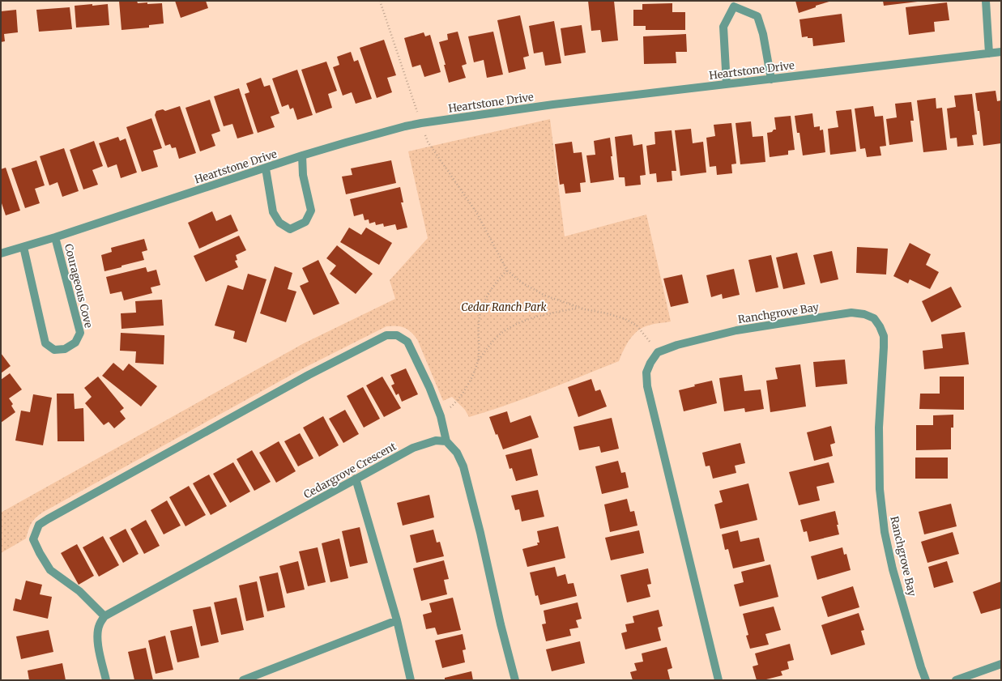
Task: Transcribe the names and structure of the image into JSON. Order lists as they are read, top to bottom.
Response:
{
  "streets": {
    "street": [
      "Heartstone Drive",
      "Courageous Cove",
      "Ranchgrove Bay",
      "Cedargrove Crescent"
    ]
  },
  "crossings": [
    ["Heartstone Drive", "Courageous Cove"]
  ],
  "parks": ["Cedar Ranch Park"]
}
